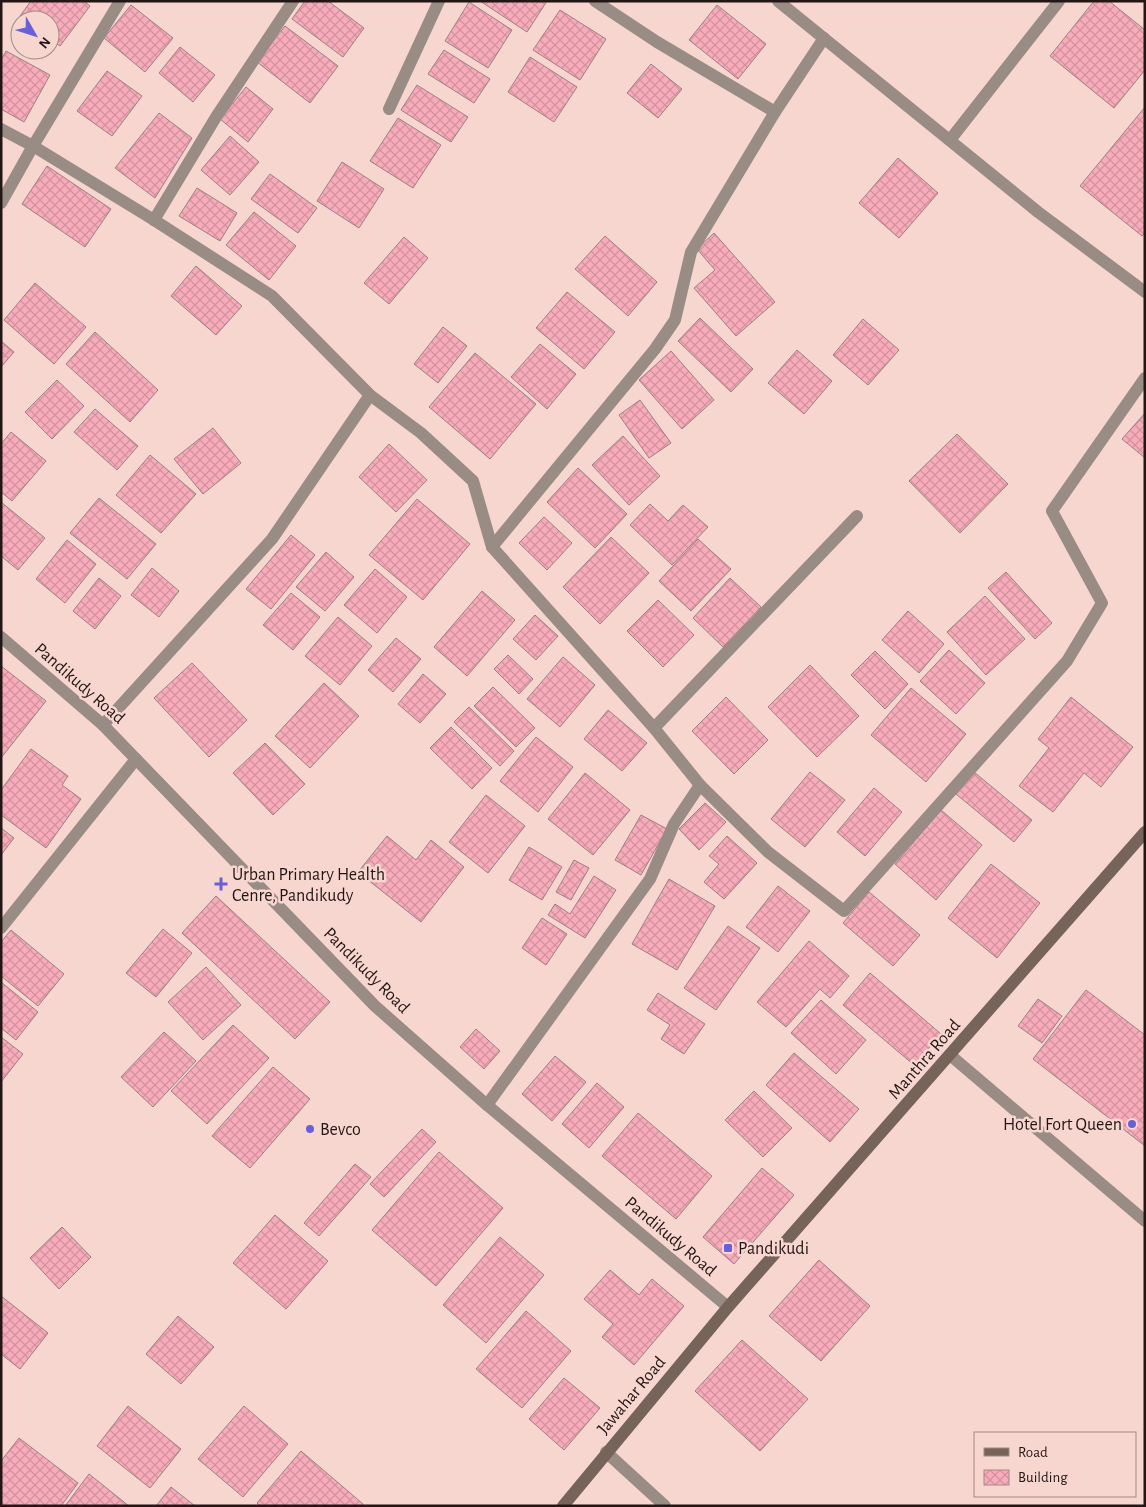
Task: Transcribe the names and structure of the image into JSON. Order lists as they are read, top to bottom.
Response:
{
  "streets": {
    "main road": ["Manthra Road", "Jawahar Road"],
    "street": ["Pandikudy Road"]
  },
  "crossings": [
    ["Pandikudy Road", "Manthra Road"],
    ["Pandikudy Road", "Jawahar Road"],
    ["Manthra Road", "Jawahar Road"]
  ],
  "places": {
    "health": ["Urban Primary Health Cenre, Pandikudy"],
    "other": ["Hotel Fort Queen", "Bevco"],
    "transit": ["Pandikudi"]
  },
  "legend": ["Road", "Building"],
  "north": "bottom right"
}
